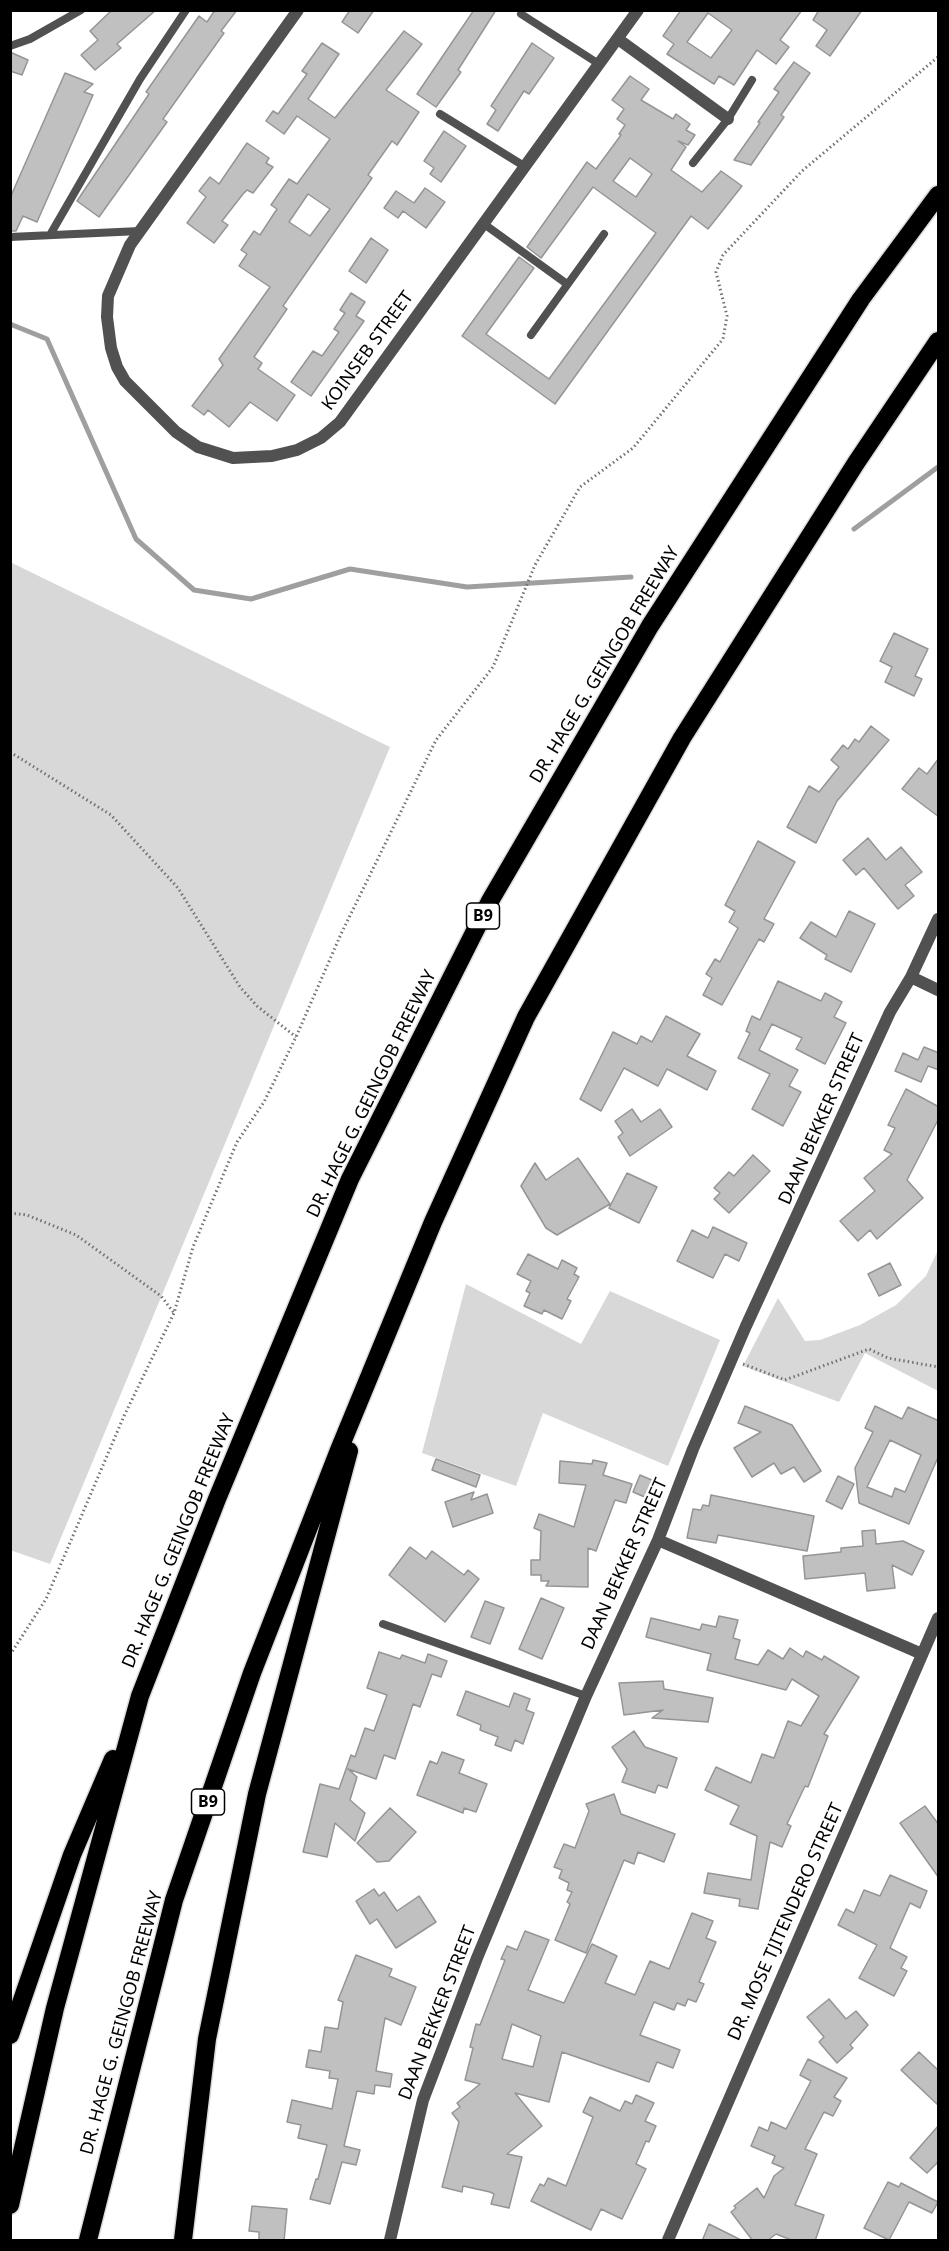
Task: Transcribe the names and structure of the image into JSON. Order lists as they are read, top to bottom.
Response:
{
  "streets": {
    "highway": ["DR. HAGE G. GEINGOB FREEWAY", "B9"],
    "street": ["KOINSEB STREET", "DAAN BEKKER STREET", "DR. MOSE TJITENDERO STREET"]
  }
}
